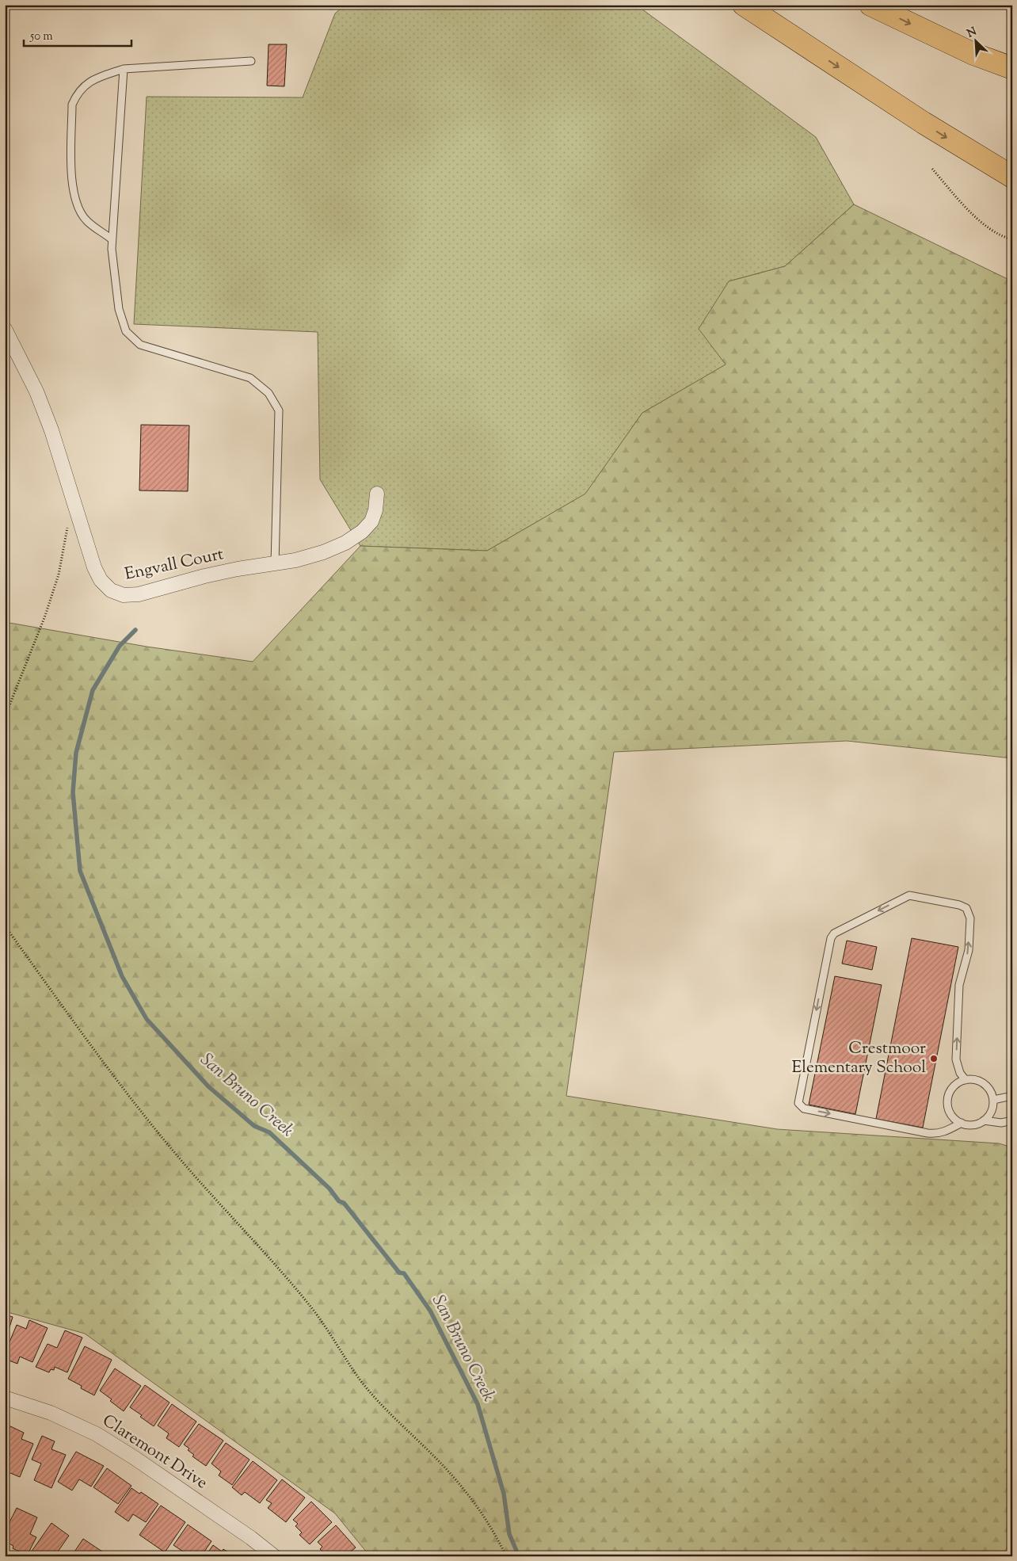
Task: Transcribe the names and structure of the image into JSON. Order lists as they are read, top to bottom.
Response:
{
  "streets": {
    "street": ["Engvall Court", "Claremont Drive"]
  },
  "water": ["San Bruno Creek"],
  "places": ["Crestmoor Elementary School"],
  "scale_bar": "50 m",
  "north": "top left"
}
